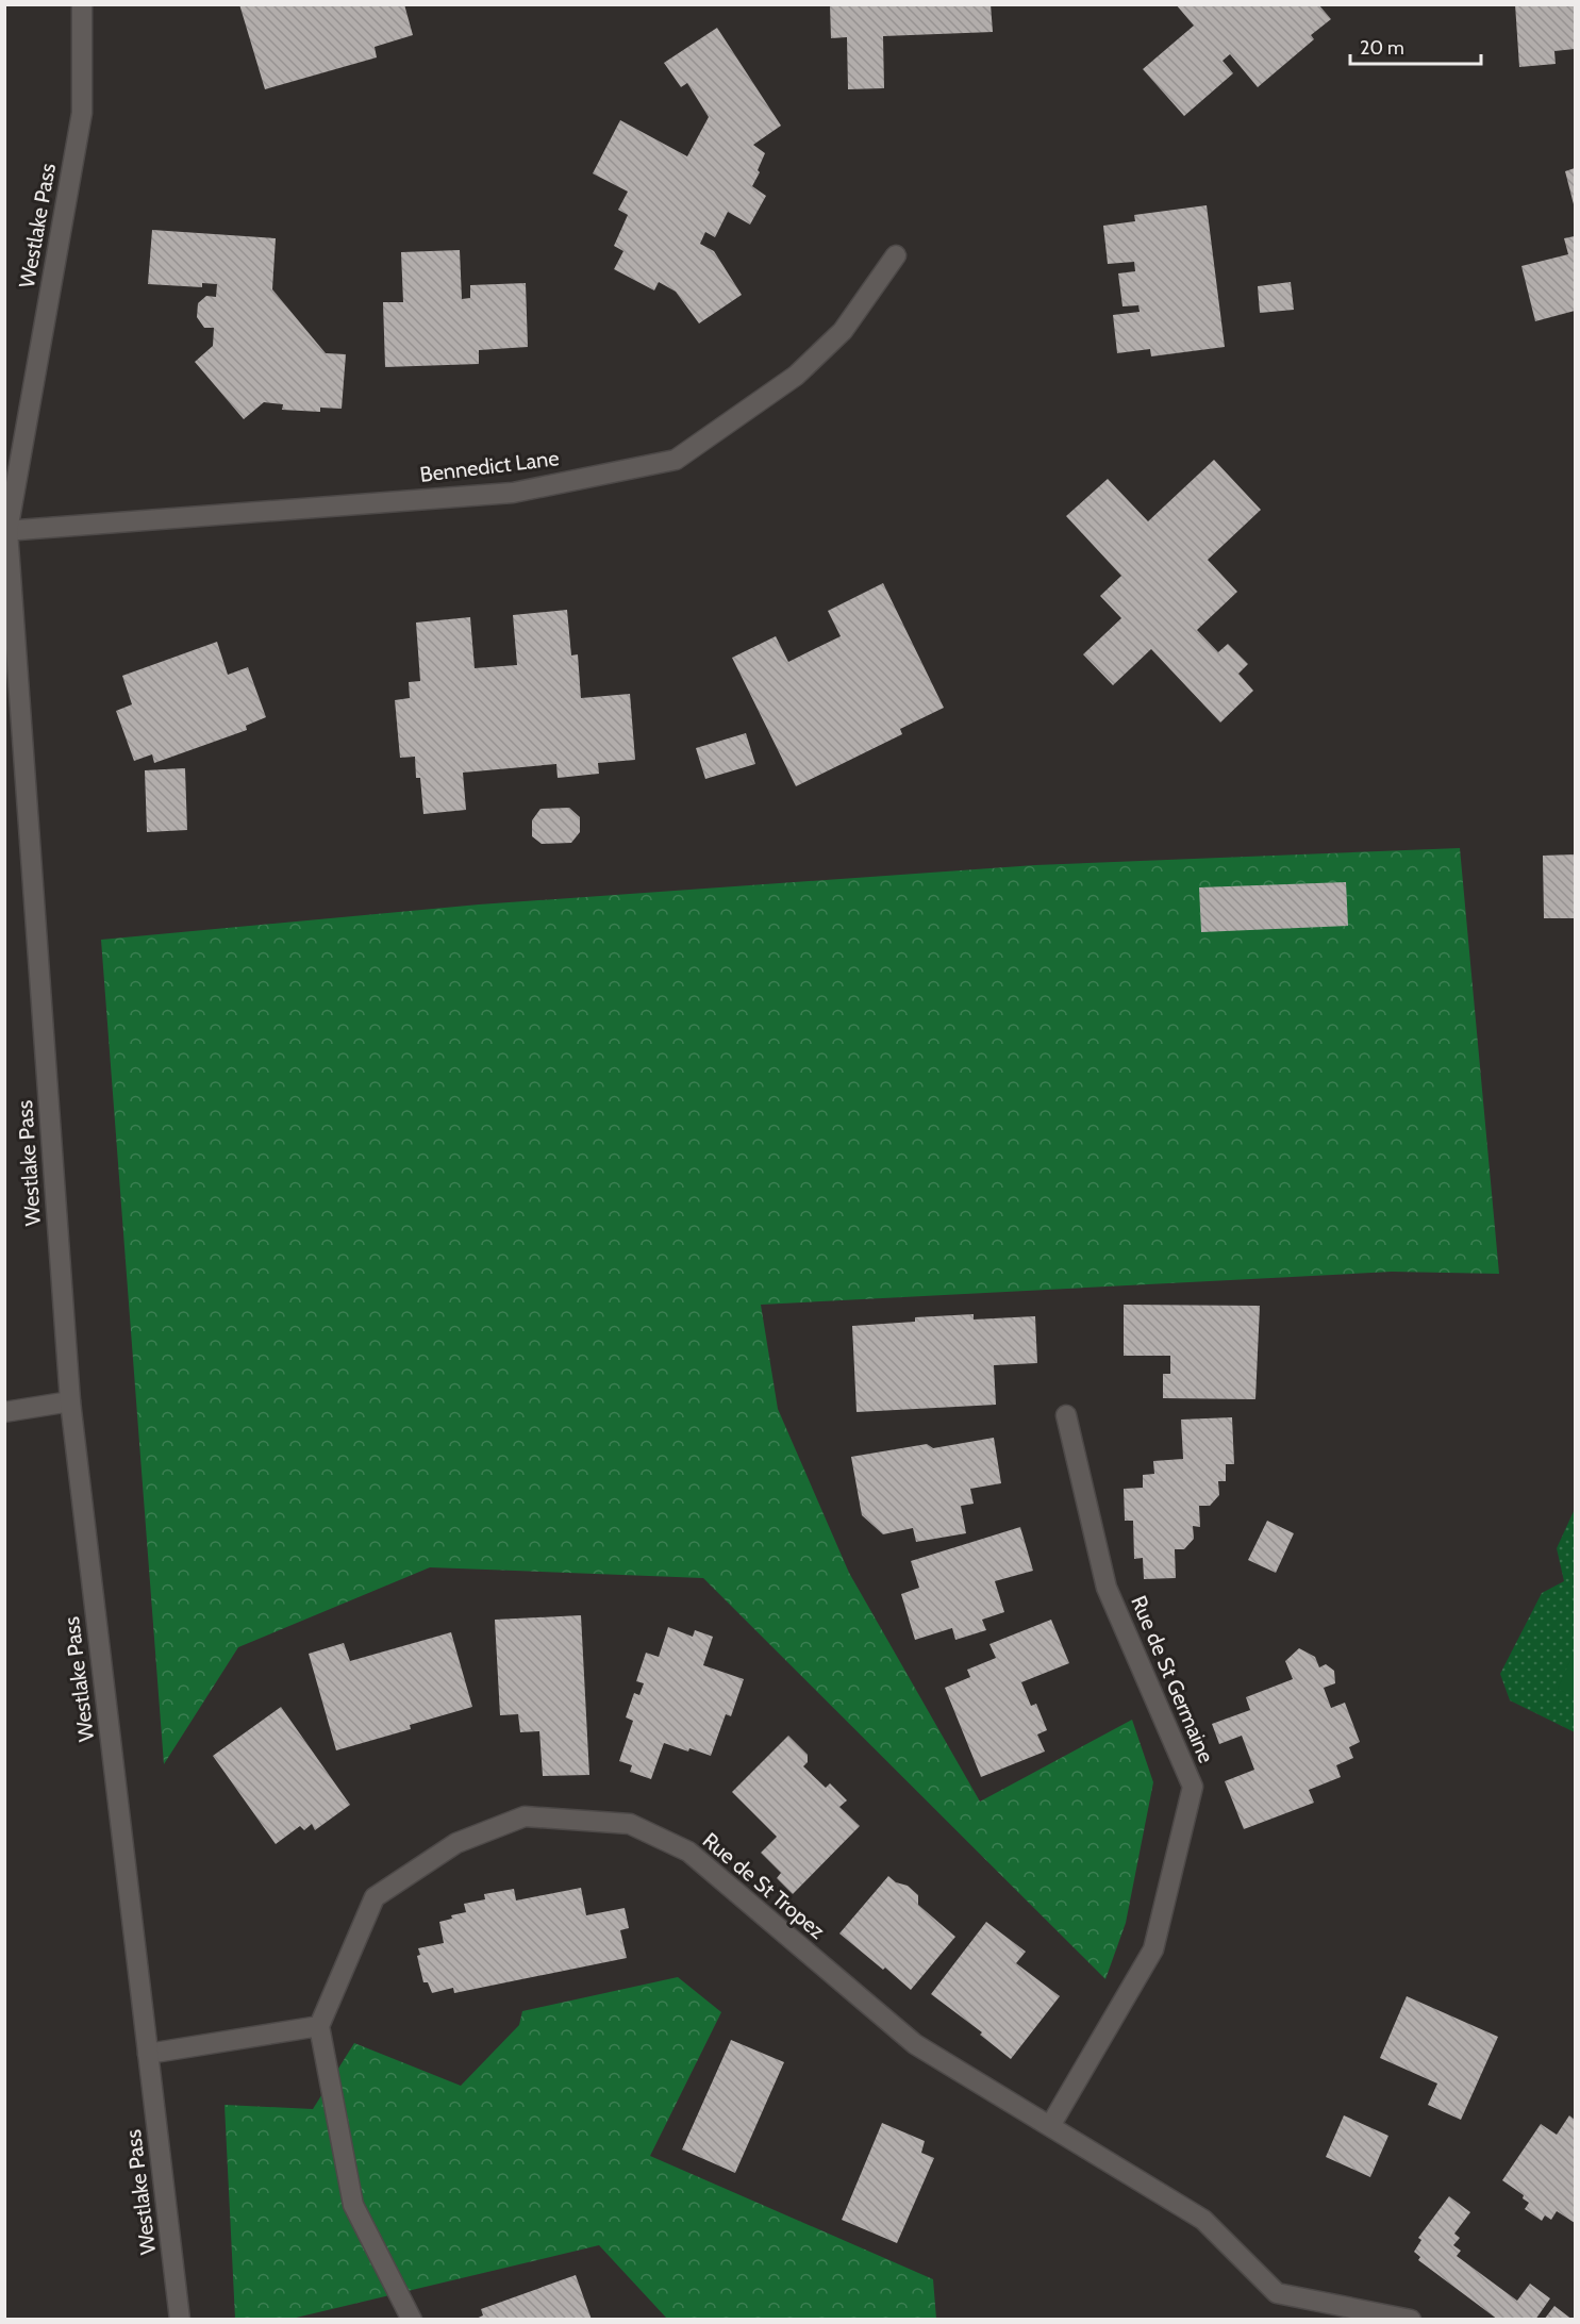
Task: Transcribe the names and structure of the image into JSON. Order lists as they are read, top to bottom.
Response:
{
  "streets": {
    "street": [
      "Westlake Pass",
      "Bennedict Lane",
      "Rue de St Germaine",
      "Rue de St Tropez"
    ]
  },
  "crossings": [
    ["Westlake Pass", "Bennedict Lane"],
    ["Rue de St Germaine", "Rue de St Tropez"]
  ],
  "scale_bar": "20 m"
}
